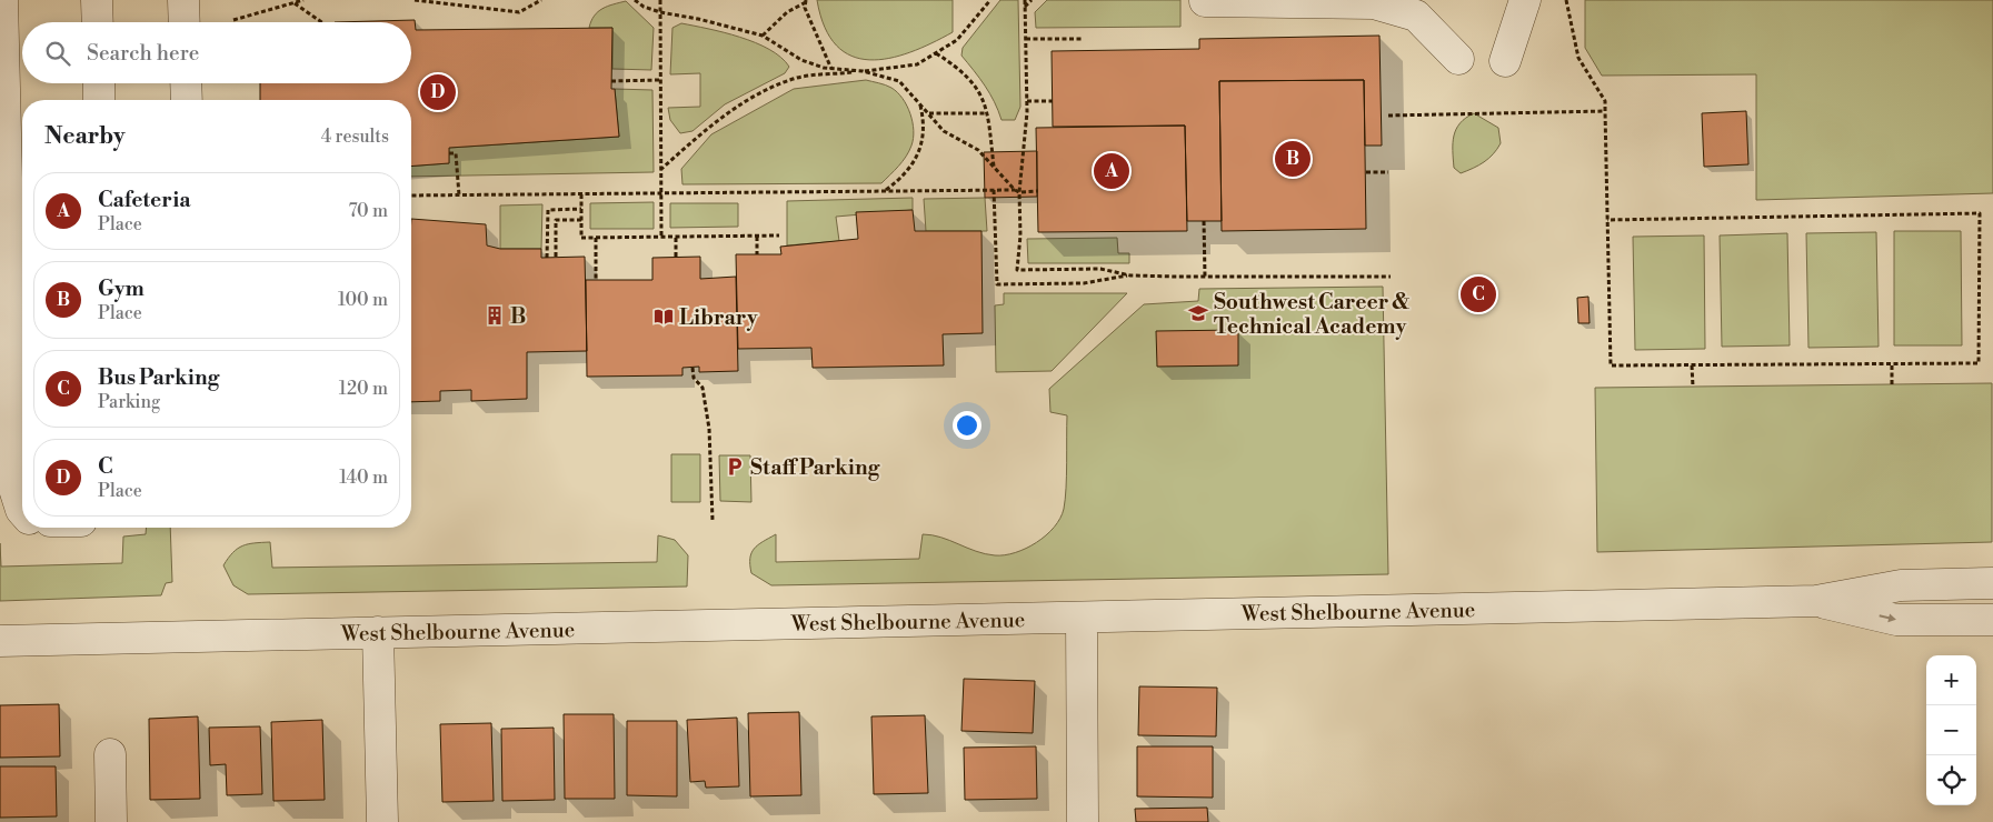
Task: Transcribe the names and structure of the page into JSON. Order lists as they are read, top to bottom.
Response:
{
  "streets": {
    "street": ["West Shelbourne Avenue"]
  },
  "places": {
    "school or university": ["Southwest Career & Technical Academy"],
    "building": ["B"],
    "library": ["Library"],
    "parking": ["Staff Parking"]
  },
  "page": {
    "search": "Search here",
    "pins": [
      "D",
      "B",
      "A",
      "C"
    ],
    "heading": ["Nearby", "4 results"],
    "list": [
      {
        "mark": "A",
        "name": "Cafeteria",
        "note": "Place",
        "value": "70 m"
      },
      {
        "mark": "B",
        "name": "Gym",
        "note": "Place",
        "value": "100 m"
      },
      {
        "mark": "C",
        "name": "Bus Parking",
        "note": "Parking",
        "value": "120 m"
      },
      {
        "mark": "D",
        "name": "C",
        "note": "Place",
        "value": "140 m"
      }
    ],
    "map_buttons": ["+", "−"]
  }
}
